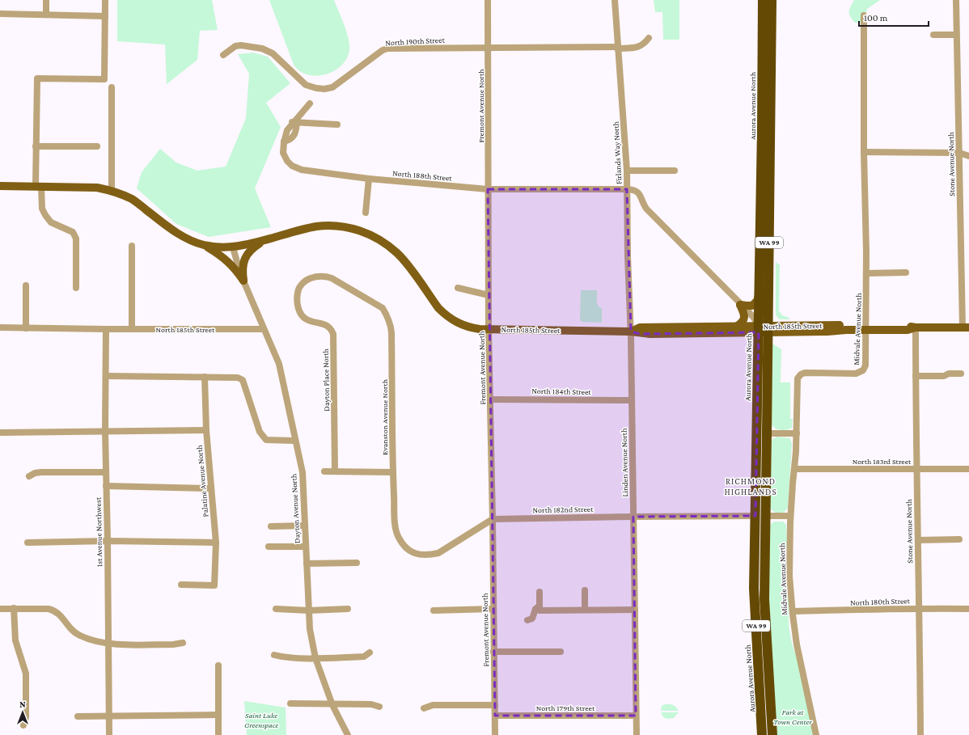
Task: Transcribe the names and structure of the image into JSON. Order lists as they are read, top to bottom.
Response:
{
  "streets": {
    "highway": ["Aurora Avenue North", "WA 99"],
    "main road": ["North 185th Street"],
    "street": [
      "North 190th Street",
      "Fremont Avenue North",
      "Firlands Way North",
      "Stone Avenue North",
      "North 188th Street",
      "Midvale Avenue North",
      "Dayton Place North",
      "North 184th Street",
      "Evanston Avenue North",
      "North 183rd Street",
      "Linden Avenue North",
      "Palatine Avenue North",
      "Dayton Avenue North",
      "North 182nd Street",
      "1st Avenue Northwest",
      "North 180th Street",
      "North 179th Street"
    ]
  },
  "crossings": [
    ["North 190th Street", "Fremont Avenue North"],
    ["North 190th Street", "Firlands Way North"],
    ["Fremont Avenue North", "North 188th Street"],
    ["Fremont Avenue North", "North 185th Street"],
    ["Fremont Avenue North", "North 184th Street"],
    ["Fremont Avenue North", "Evanston Avenue North"],
    ["Fremont Avenue North", "North 182nd Street"],
    ["Fremont Avenue North", "North 179th Street"],
    ["Aurora Avenue North", "Firlands Way North"],
    ["Aurora Avenue North", "North 185th Street"],
    ["Aurora Avenue North", "North 182nd Street"],
    ["Firlands Way North", "North 188th Street"],
    ["Firlands Way North", "North 185th Street"],
    ["Firlands Way North", "Linden Avenue North"],
    ["Stone Avenue North", "North 185th Street"],
    ["Stone Avenue North", "North 183rd Street"],
    ["Stone Avenue North", "North 180th Street"],
    ["North 188th Street", "Linden Avenue North"],
    ["North 185th Street", "Midvale Avenue North"],
    ["North 185th Street", "Linden Avenue North"],
    ["North 185th Street", "Dayton Avenue North"],
    ["North 185th Street", "1st Avenue Northwest"],
    ["Midvale Avenue North", "North 183rd Street"],
    ["Midvale Avenue North", "North 182nd Street"],
    ["Midvale Avenue North", "North 180th Street"],
    ["Dayton Place North", "Evanston Avenue North"],
    ["North 184th Street", "Linden Avenue North"],
    ["Evanston Avenue North", "North 182nd Street"],
    ["Linden Avenue North", "North 182nd Street"],
    ["Linden Avenue North", "North 179th Street"]
  ],
  "districts": ["RICHMOND HIGHLANDS"],
  "parks": ["Park at Town Center", "Saint Luke Greenspace"],
  "scale_bar": "100 m",
  "north": "top"
}
